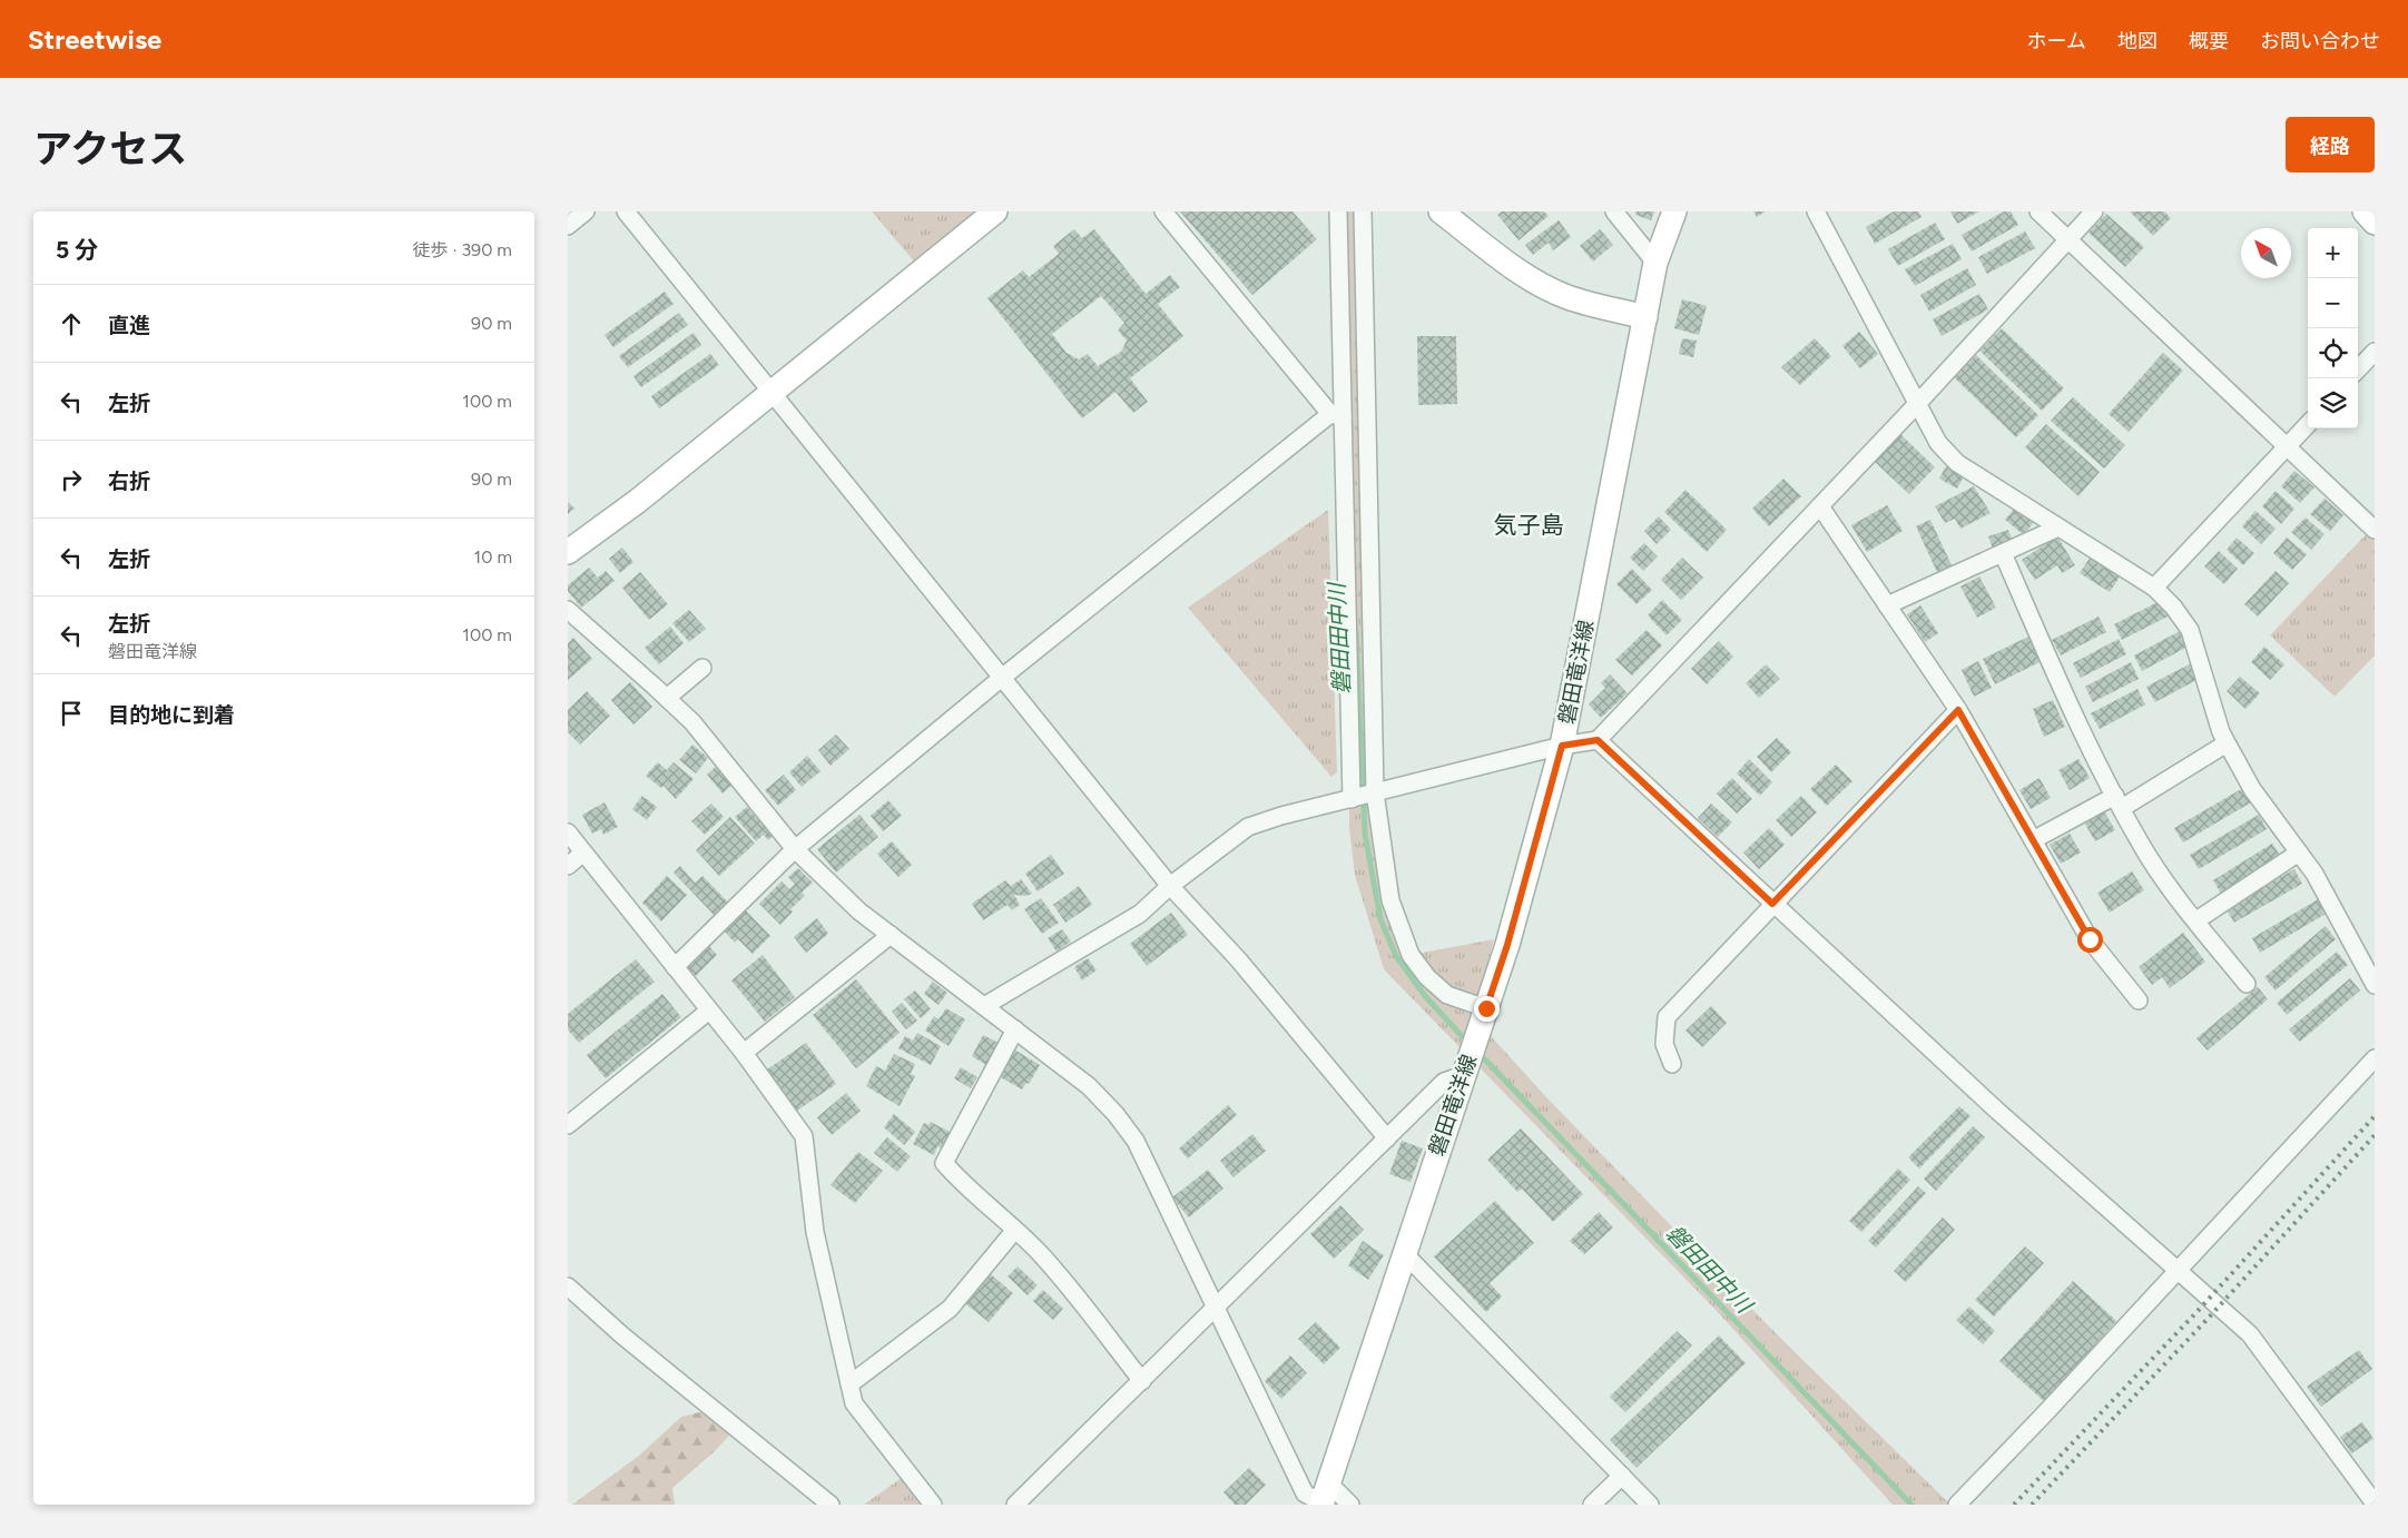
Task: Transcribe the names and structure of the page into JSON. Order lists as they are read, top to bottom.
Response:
{
  "streets": {
    "main road": ["磐田竜洋線"]
  },
  "districts": ["気子島"],
  "water": ["磐田田中川"],
  "north": "top left",
  "page": {
    "header": "Streetwise",
    "nav": [
      "ホーム",
      "地図",
      "概要",
      "お問い合わせ"
    ],
    "title": "アクセス",
    "buttons": "経路",
    "heading": ["5 分", "徒歩 · 390 m"],
    "map_buttons": ["+", "−"],
    "list": [
      ["直進", "90 m"],
      ["左折", "100 m"],
      ["右折", "90 m"],
      ["左折", "10 m"],
      ["左折", "磐田竜洋線", "100 m"],
      "目的地に到着"
    ]
  }
}
